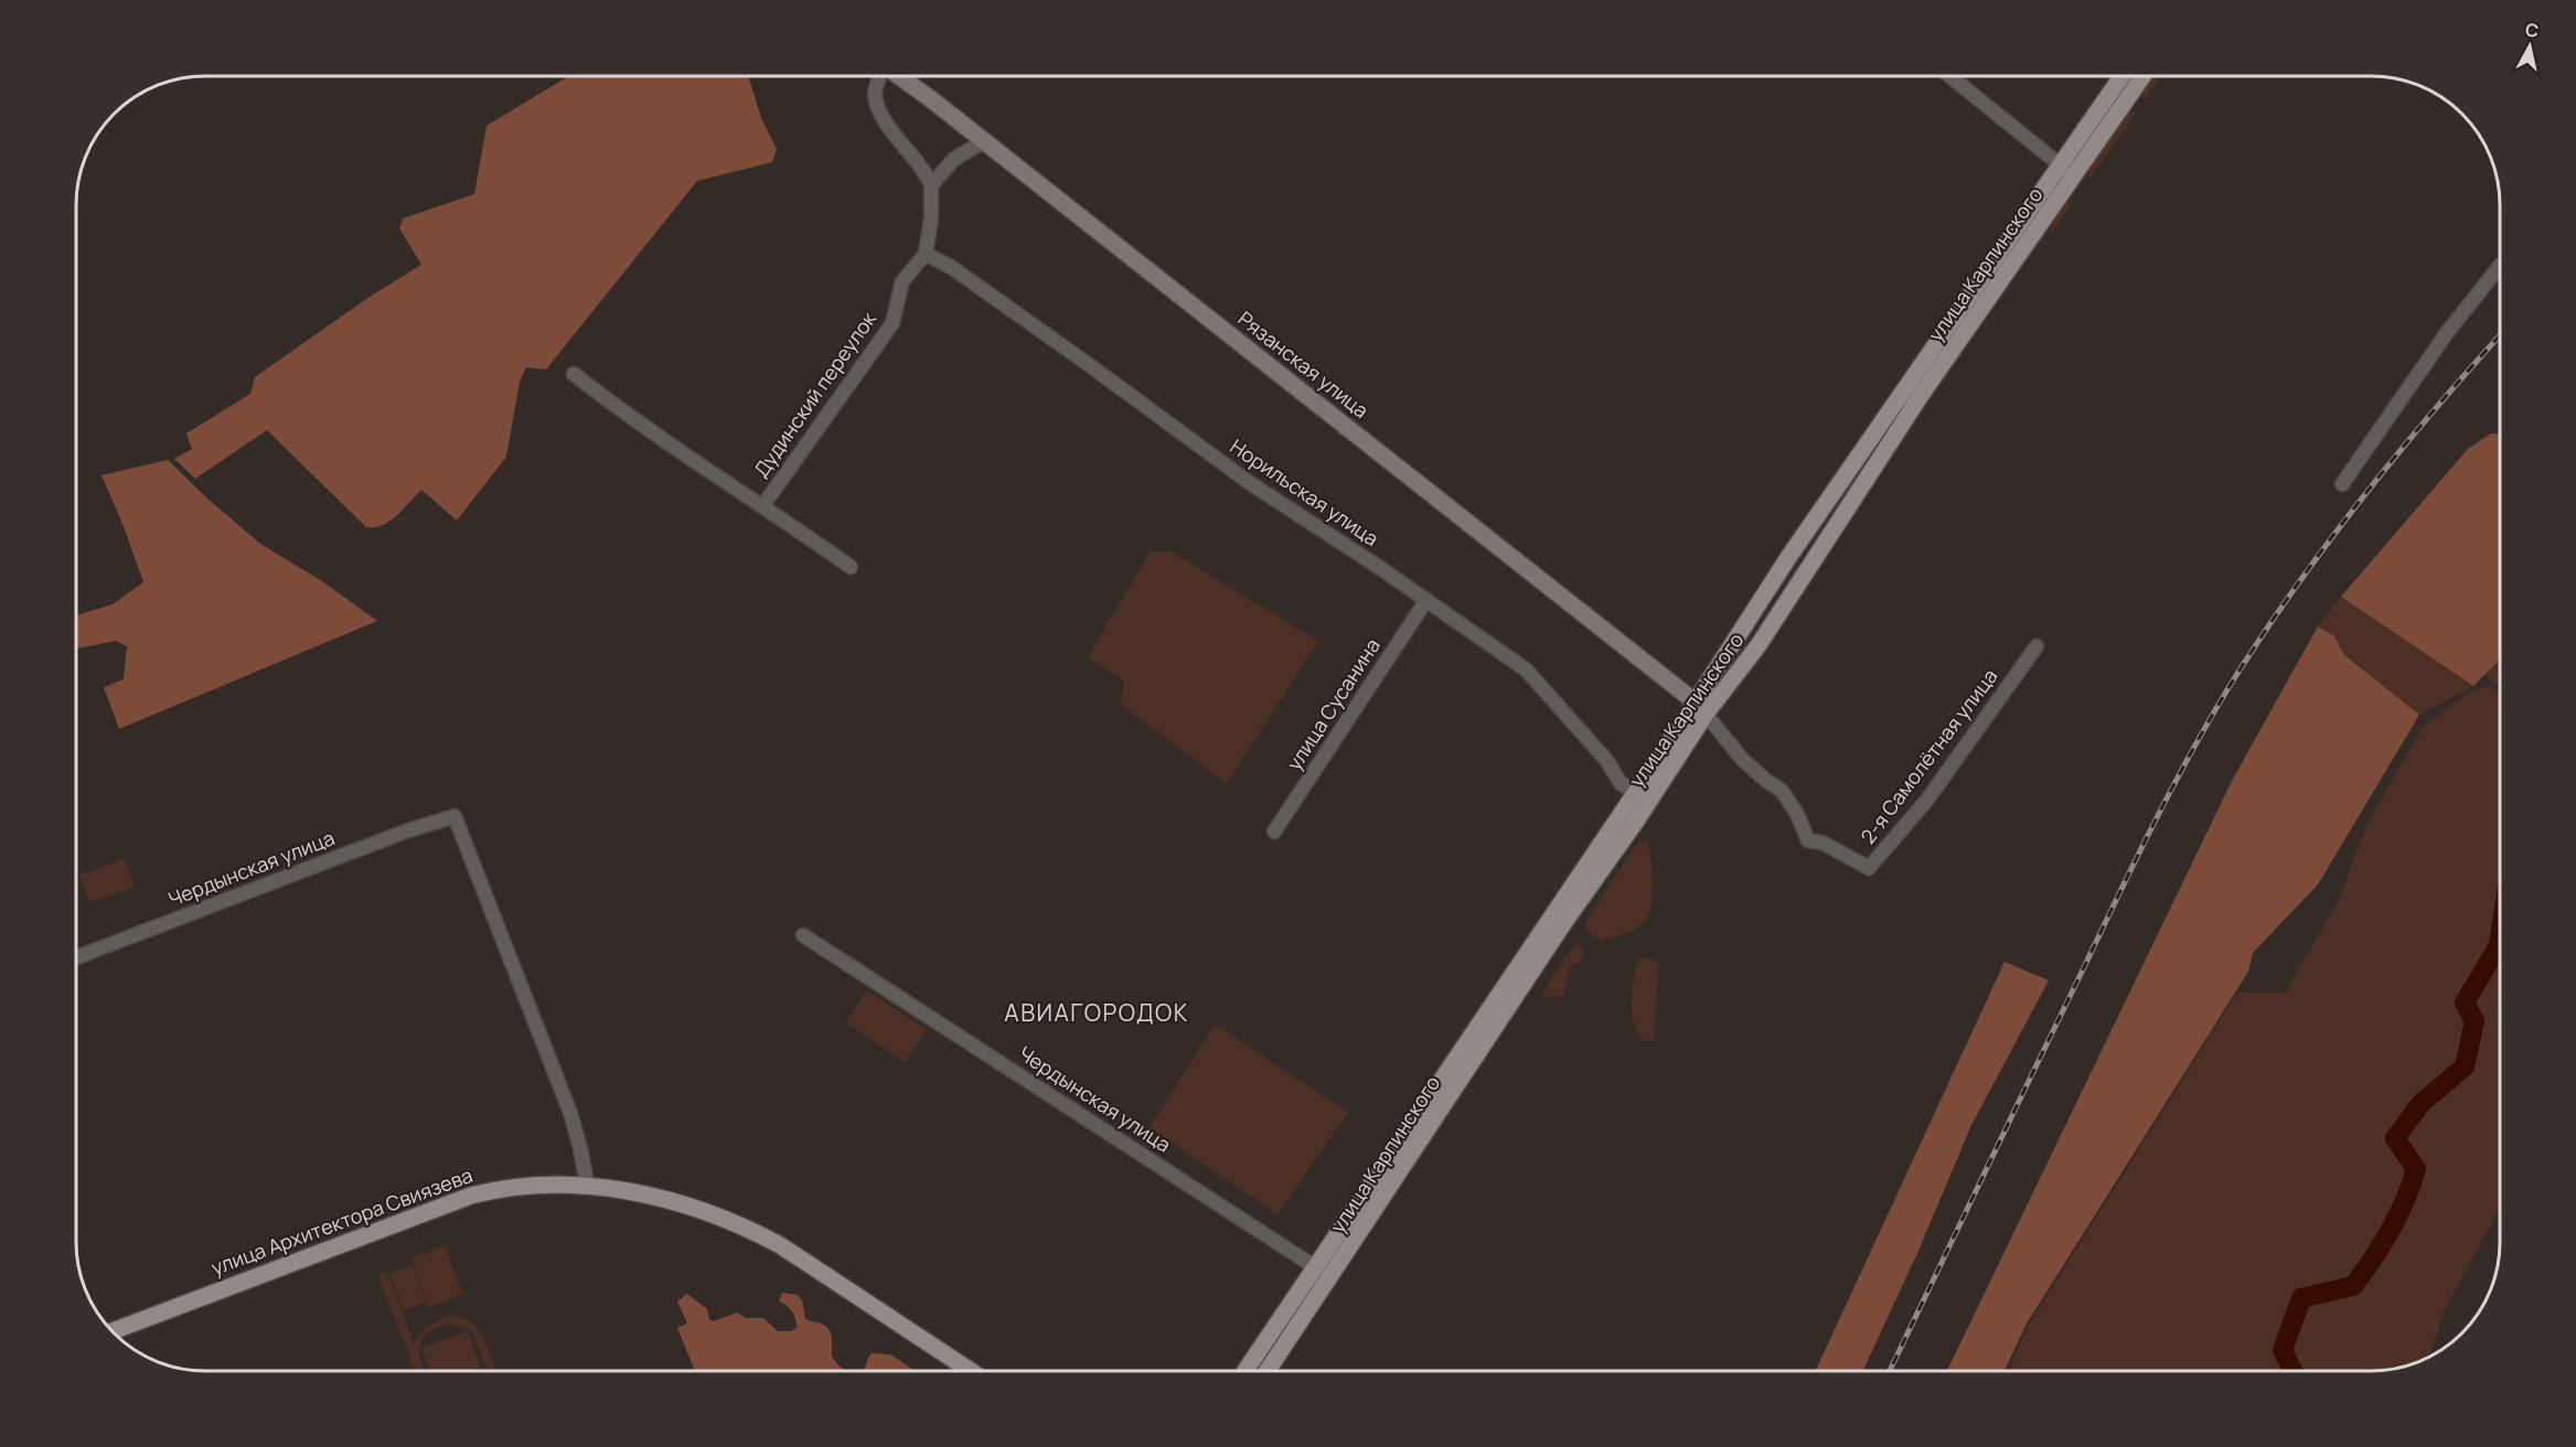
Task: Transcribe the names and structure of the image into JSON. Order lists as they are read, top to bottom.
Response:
{
  "streets": {
    "main road": ["улица Карпинского", "улица Архитектора Свиязева"],
    "street": [
      "Рязанская улица",
      "Дудинский переулок",
      "Норильская улица",
      "улица Сусанина",
      "2-я Самолётная улица",
      "Чердынская улица"
    ]
  },
  "crossings": [
    ["улица Карпинского", "Рязанская улица"],
    ["улица Карпинского", "Норильская улица"],
    ["улица Карпинского", "2-я Самолётная улица"],
    ["улица Карпинского", "Чердынская улица"],
    ["Рязанская улица", "2-я Самолётная улица"],
    ["Дудинский переулок", "Норильская улица"],
    ["Норильская улица", "улица Сусанина"],
    ["Чердынская улица", "улица Архитектора Свиязева"]
  ],
  "districts": ["АВИАГОРОДОК"],
  "north": "top"
}
